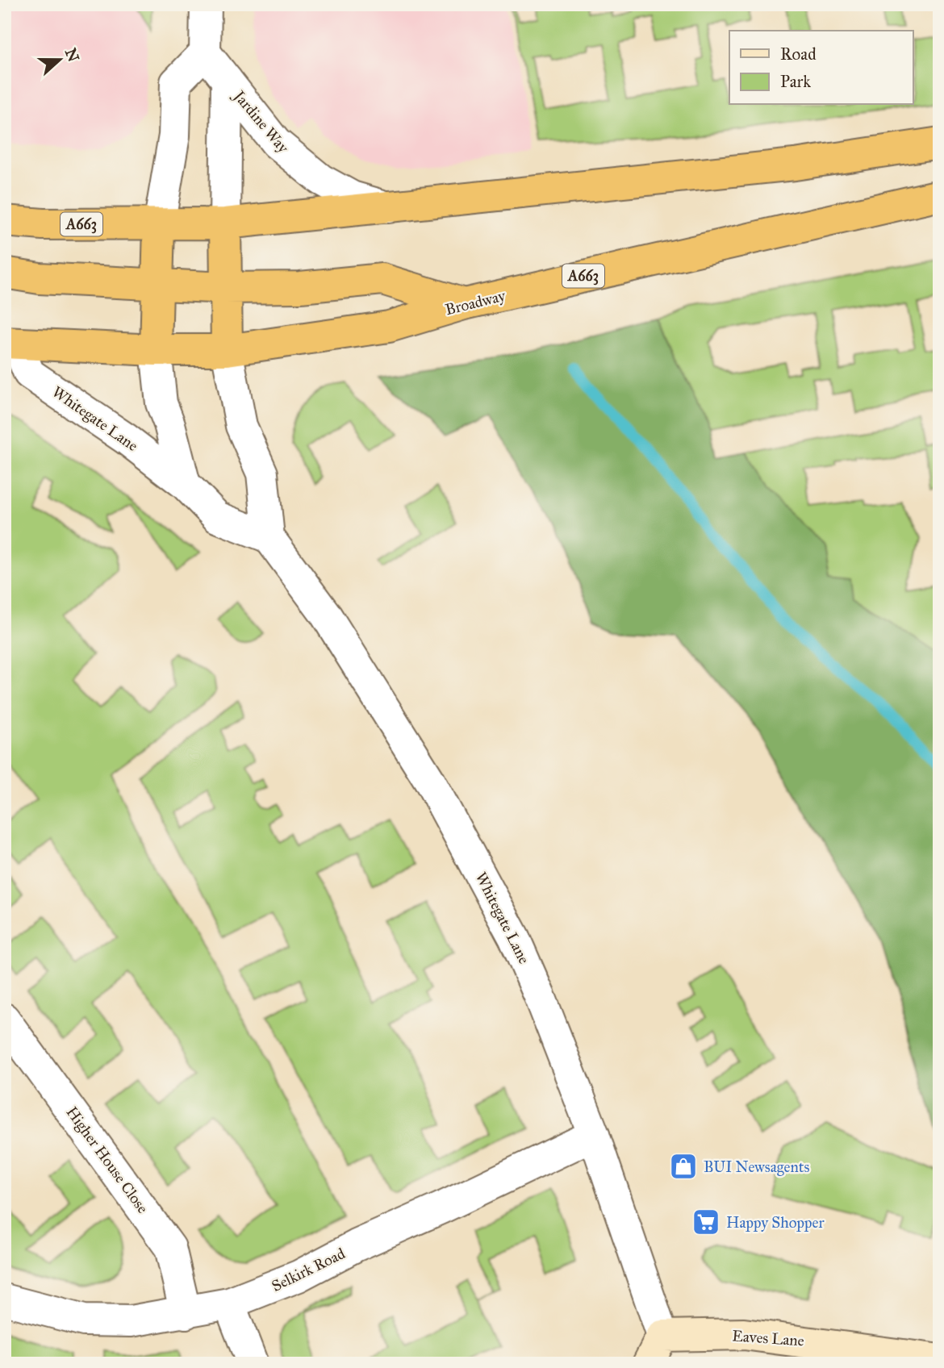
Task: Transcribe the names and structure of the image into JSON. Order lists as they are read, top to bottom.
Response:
{
  "streets": {
    "highway": ["A663", "Broadway"],
    "main road": ["Eaves Lane"],
    "street": [
      "Jardine Way",
      "Whitegate Lane",
      "Higher House Close",
      "Selkirk Road"
    ]
  },
  "crossings": [
    ["Jardine Way", "A663"],
    ["Broadway", "Whitegate Lane"],
    ["Whitegate Lane", "Selkirk Road"],
    ["Whitegate Lane", "Eaves Lane"],
    ["Higher House Close", "Selkirk Road"]
  ],
  "places": {
    "shop": ["BUI Newsagents"],
    "supermarket": ["Happy Shopper"]
  },
  "legend": ["Road", "Park"],
  "north": "right"
}
